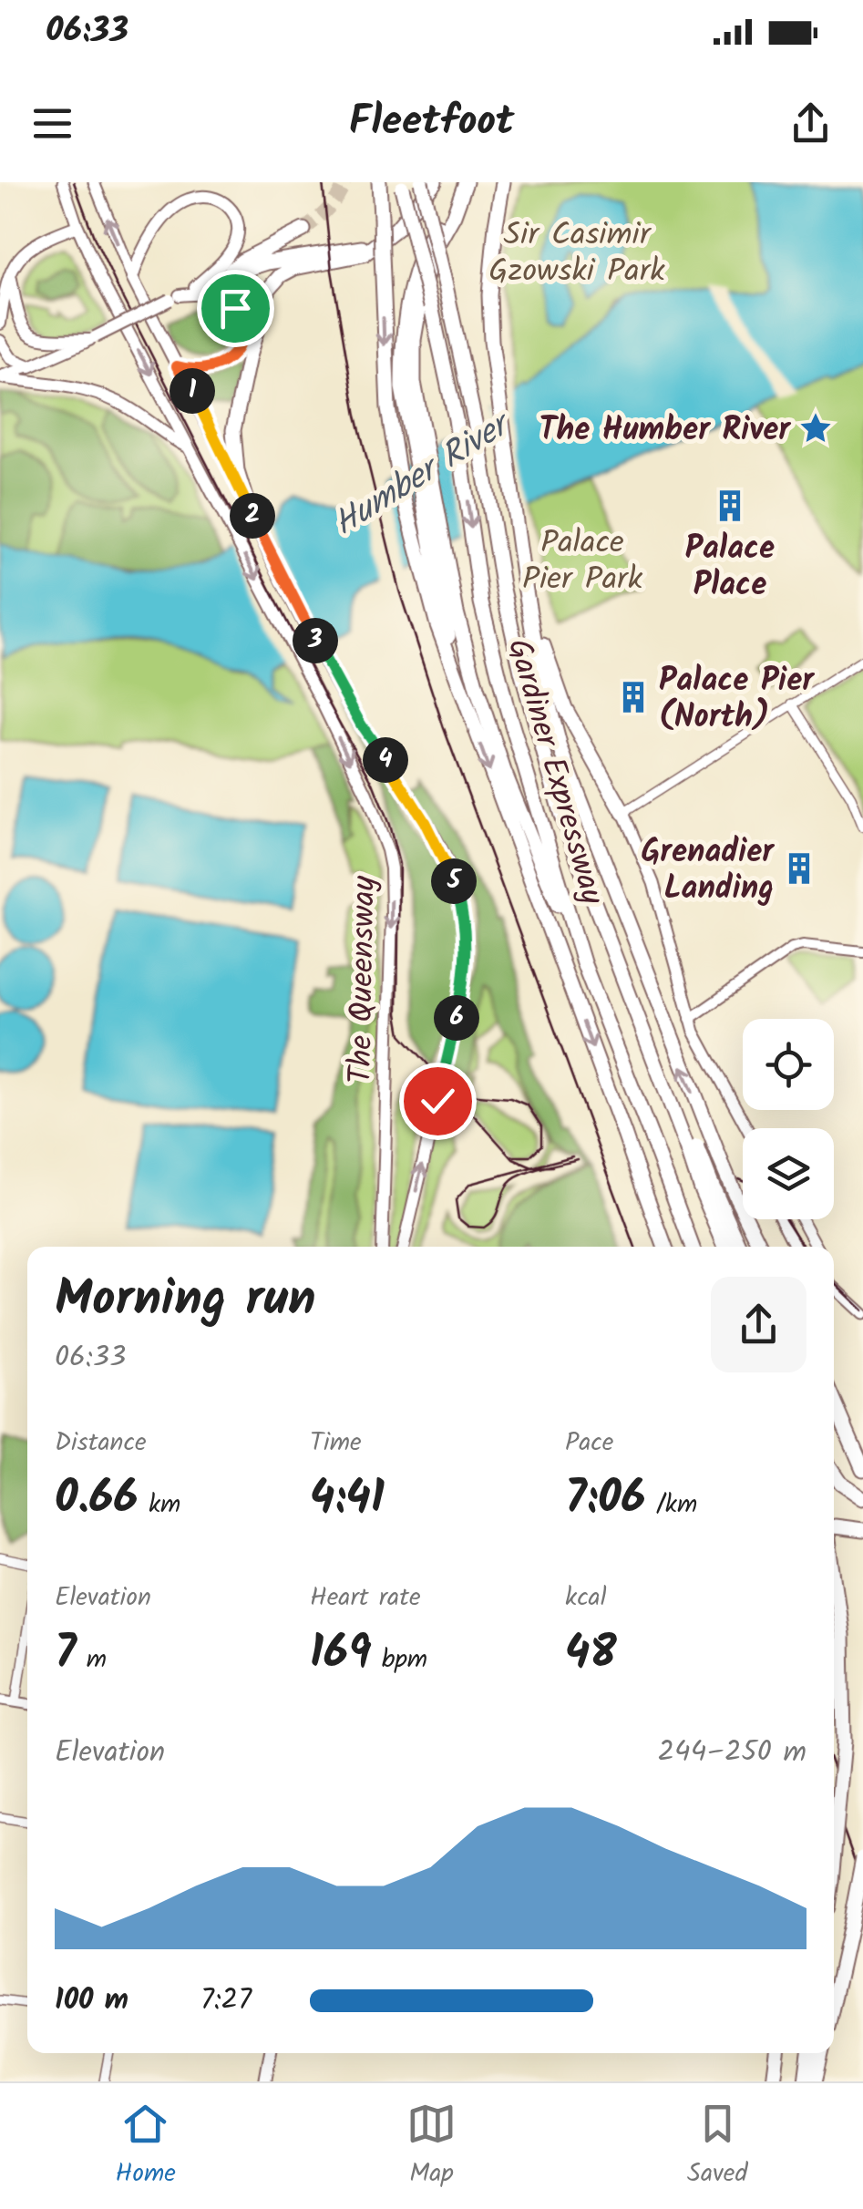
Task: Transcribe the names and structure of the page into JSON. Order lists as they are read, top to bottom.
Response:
{
  "streets": {
    "highway": ["Gardiner Expressway"],
    "main road": ["The Queensway"]
  },
  "water": ["Humber River"],
  "parks": ["Sir Casimir Gzowski Park", "Palace Pier Park"],
  "places": {
    "place": ["The Humber River"],
    "building": ["Palace Place", "Palace Pier (North)", "Grenadier Landing"]
  },
  "page": {
    "status": "06:33",
    "header": "Fleetfoot",
    "pins": [
      "1",
      "2",
      "3",
      "4",
      "5",
      "6"
    ],
    "heading": ["Morning run", "06:33"],
    "stats": [
      ["Distance", "0.66 km"],
      ["Time", "4:41"],
      ["Pace", "7:06 /km"],
      ["Elevation", "7 m"],
      ["Heart rate", "169 bpm"],
      ["kcal", "48"]
    ],
    "chart": ["Elevation", "244–250 m"],
    "list": [
      {
        "name": "100 m",
        "note": "7:27"
      }
    ],
    "tabs": ["Home", "Map", "Saved"]
  }
}
